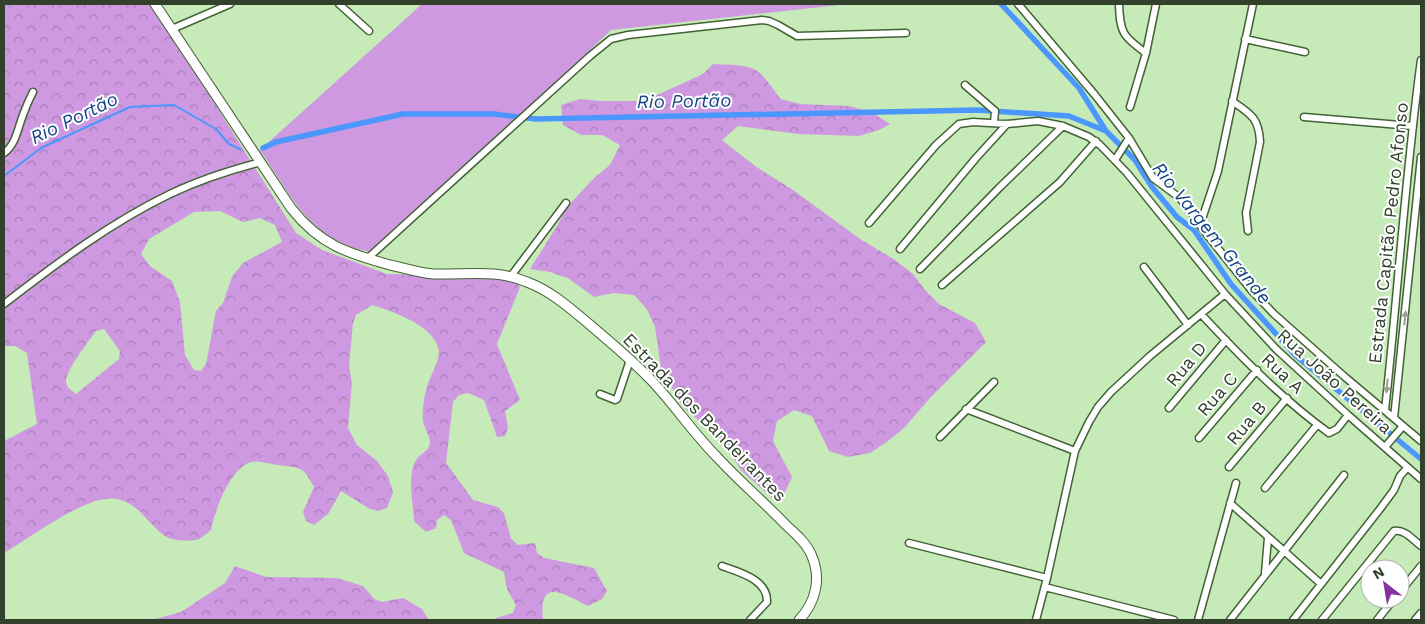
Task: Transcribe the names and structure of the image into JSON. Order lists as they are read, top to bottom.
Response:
{
  "streets": {
    "main road": ["Estrada dos Bandeirantes"],
    "street": [
      "Estrada Capitão Pedro Afonso",
      "Rua D",
      "Rua A",
      "Rua João Pereira",
      "Rua C",
      "Rua B"
    ]
  },
  "crossings": [
    ["Rua D", "Rua A"],
    ["Rua A", "Rua C"],
    ["Rua A", "Rua B"]
  ],
  "water": ["Rio Portão", "Rio Vargem Grande"],
  "north": "top left"
}
